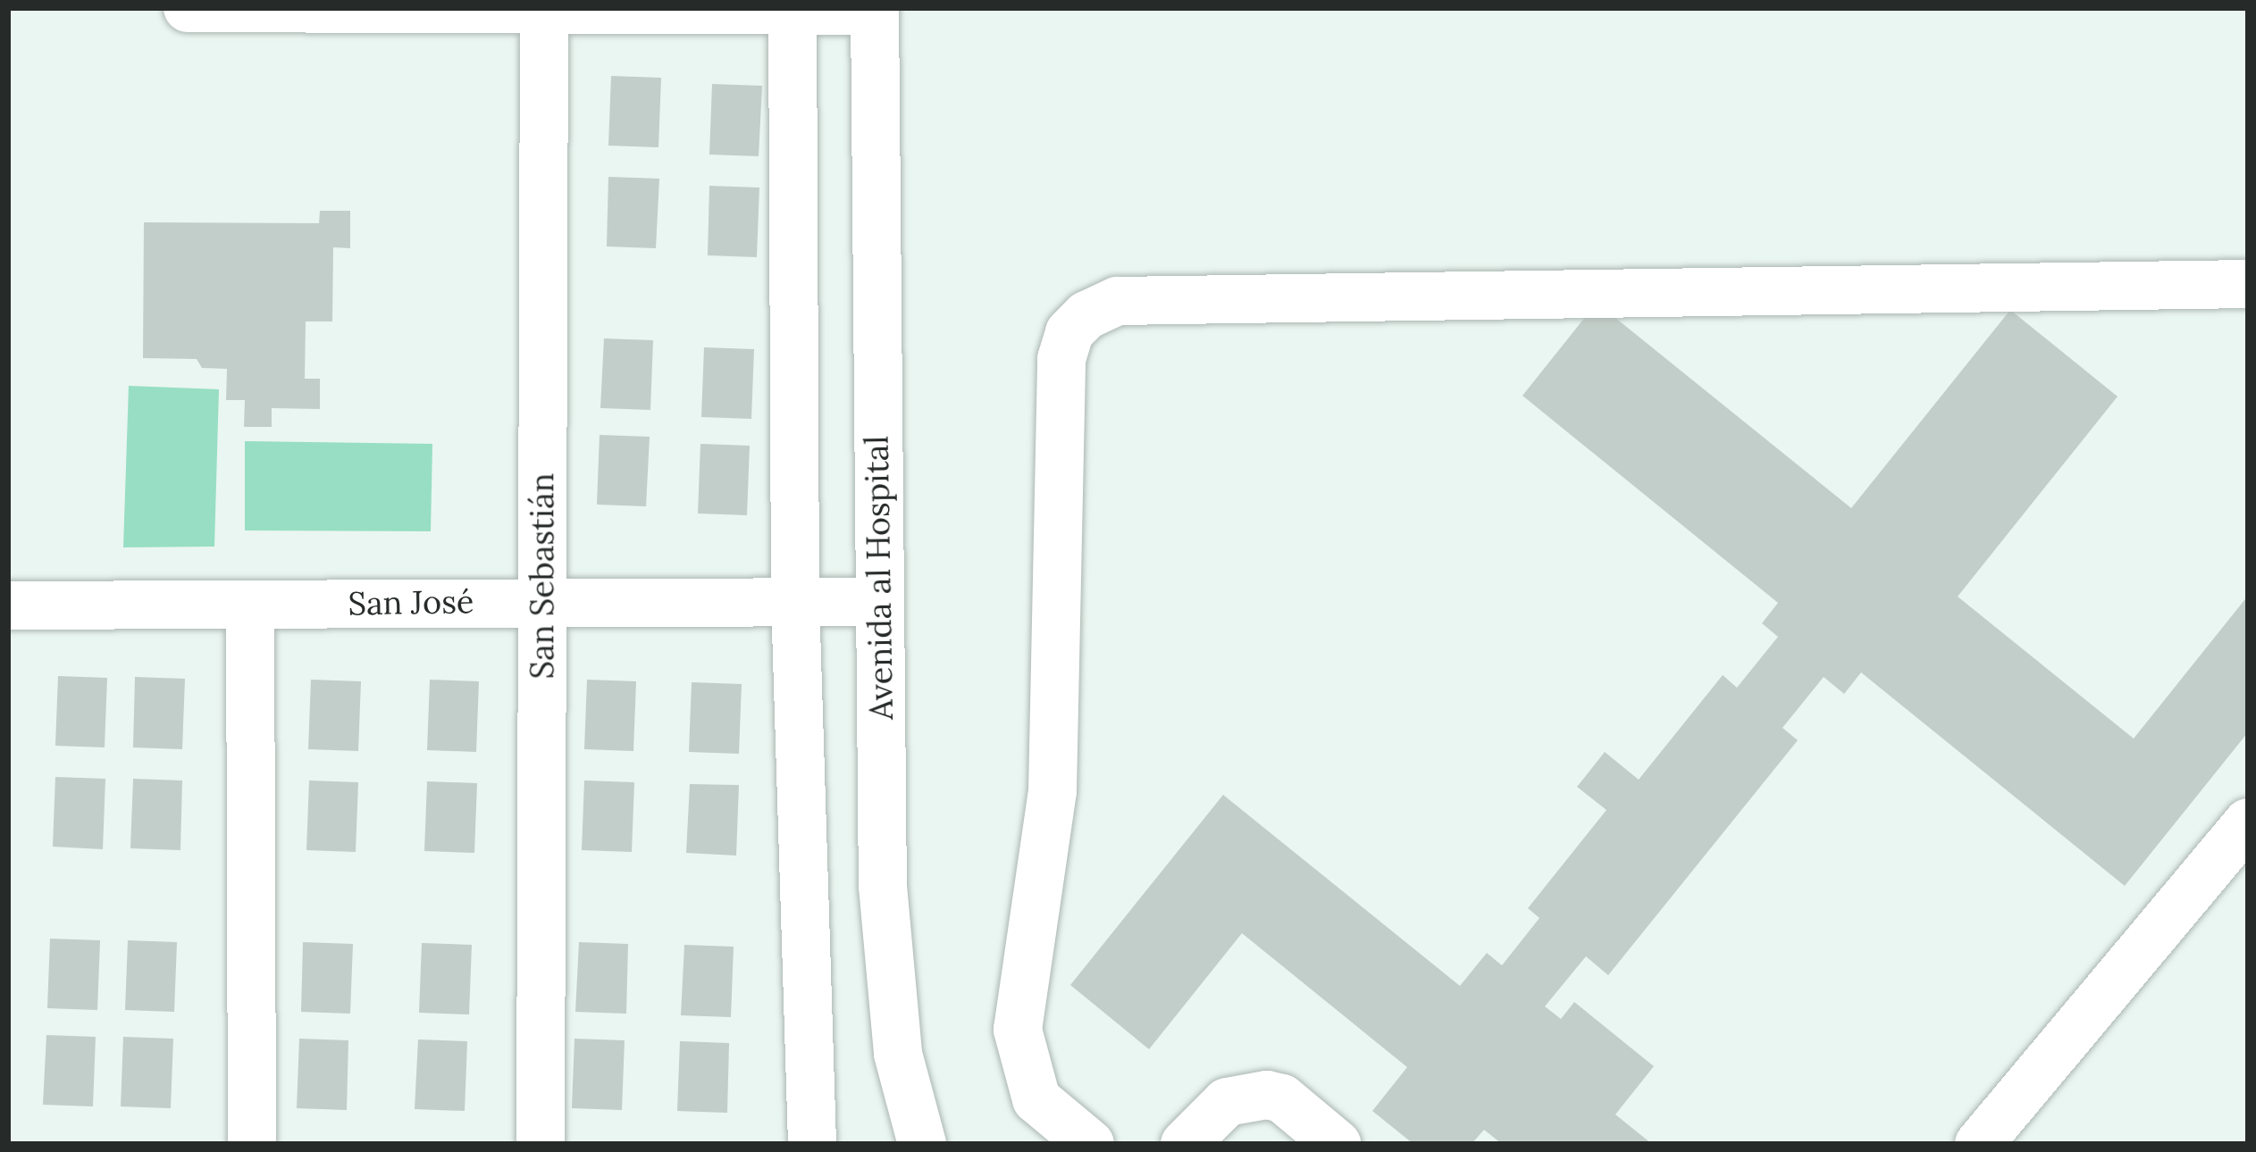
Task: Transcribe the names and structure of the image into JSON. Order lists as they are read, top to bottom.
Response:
{
  "streets": {
    "street": ["San Sebastián", "Avenida al Hospital", "San José"]
  },
  "crossings": [
    ["San Sebastián", "San José"],
    ["Avenida al Hospital", "San José"]
  ]
}
